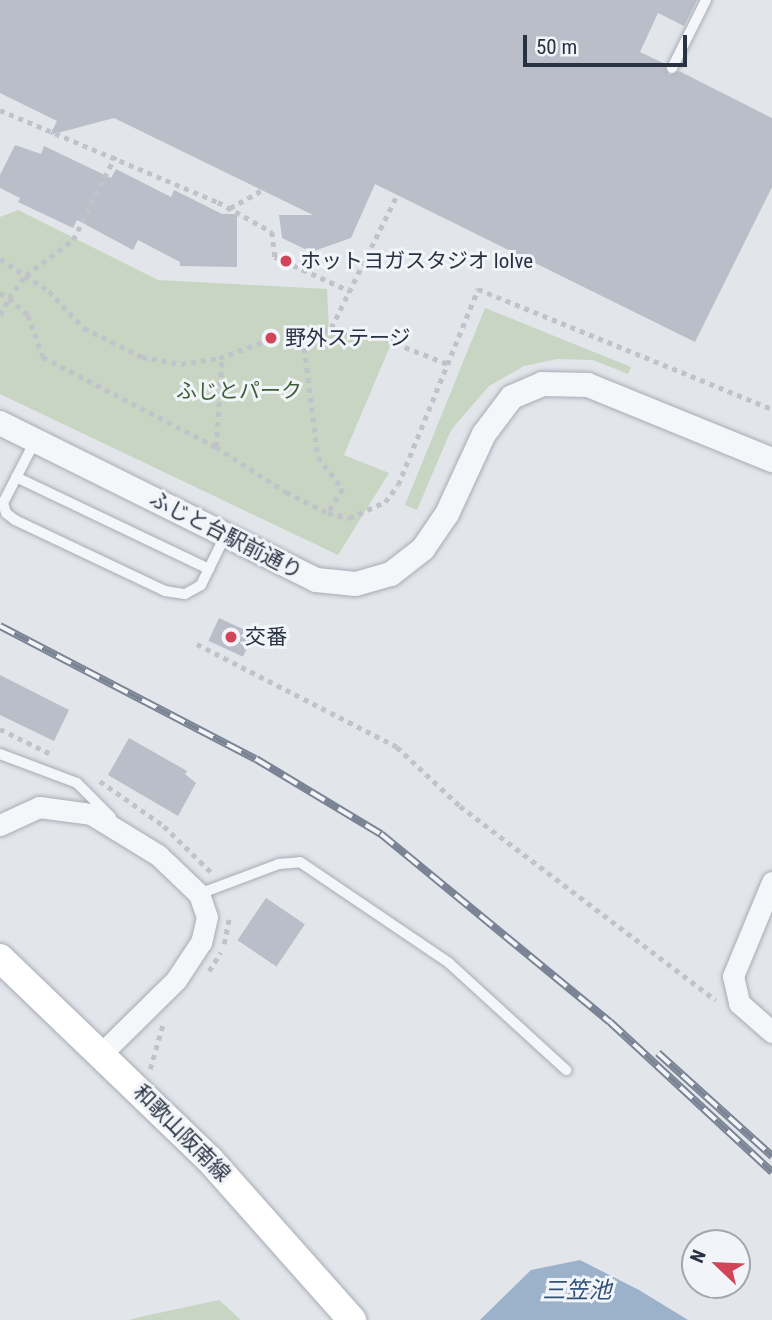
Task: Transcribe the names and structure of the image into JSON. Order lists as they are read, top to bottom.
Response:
{
  "streets": {
    "main road": ["和歌山阪南線"],
    "street": ["ふじと台駅前通り"]
  },
  "water": ["三笠池"],
  "parks": ["ふじとパーク"],
  "places": ["ホットヨガスタジオ loIve", "野外ステージ", "交番"],
  "scale_bar": "50 m",
  "north": "top left"
}
